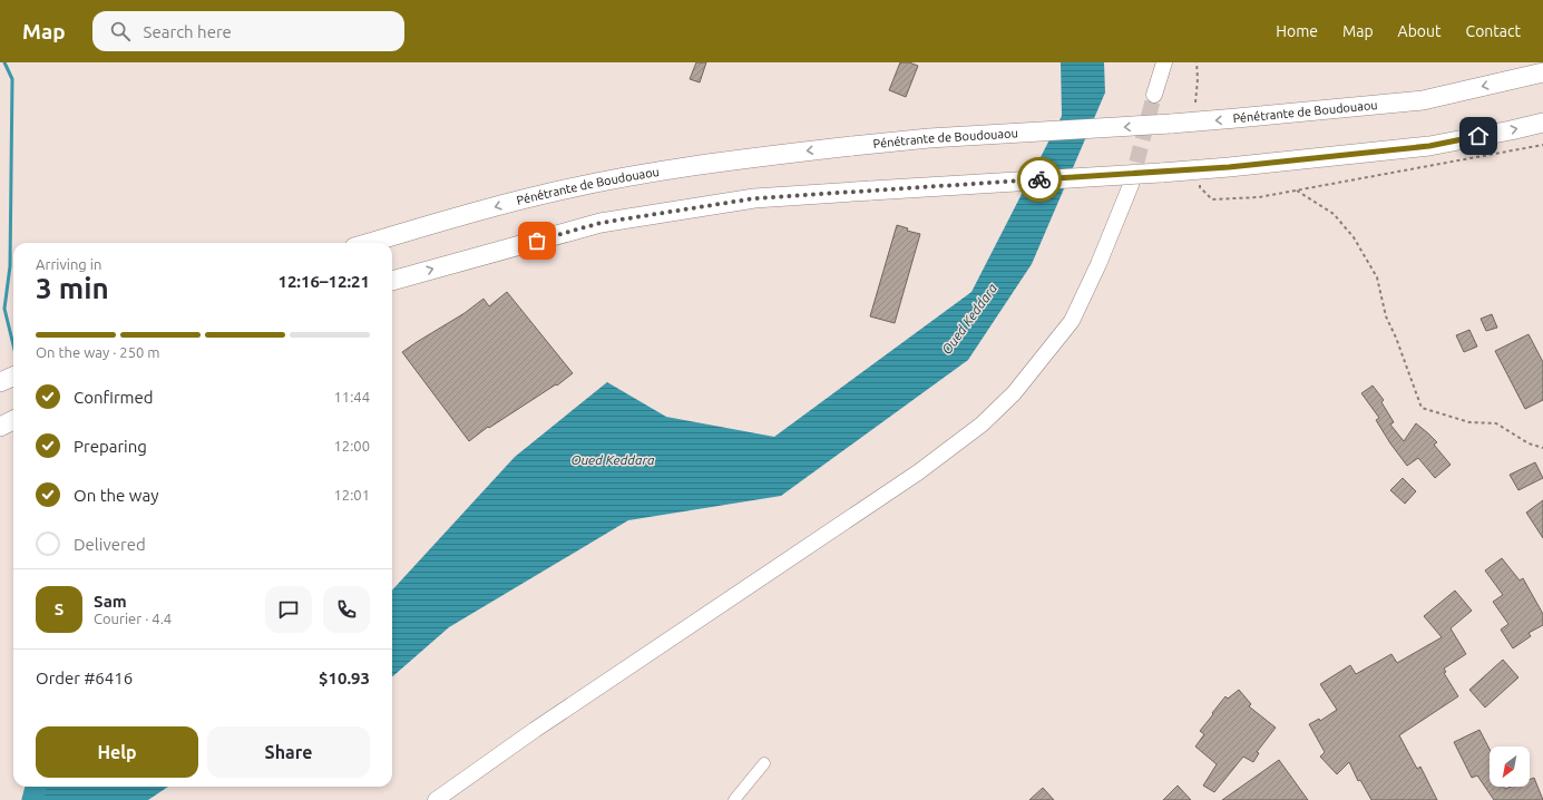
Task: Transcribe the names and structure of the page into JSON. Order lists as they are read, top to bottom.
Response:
{
  "streets": {
    "highway": ["Pénétrante de Boudouaou"]
  },
  "water": ["Oued Keddara"],
  "north": "bottom left",
  "page": {
    "header": "Map",
    "search": "Search here",
    "nav": [
      "Home",
      "Map",
      "About",
      "Contact"
    ],
    "heading": ["3 min", "Arriving in", "12:16–12:21"],
    "panel": [
      "Sam",
      "Courier · 4.4",
      "Order #6416",
      "$10.93"
    ],
    "bar": "On the way · 250 m",
    "list": [
      ["Confirmed", "11:44"],
      ["Preparing", "12:00"],
      ["On the way", "12:01"],
      "Delivered"
    ],
    "round": "S",
    "buttons": ["Help", "Share"]
  }
}
